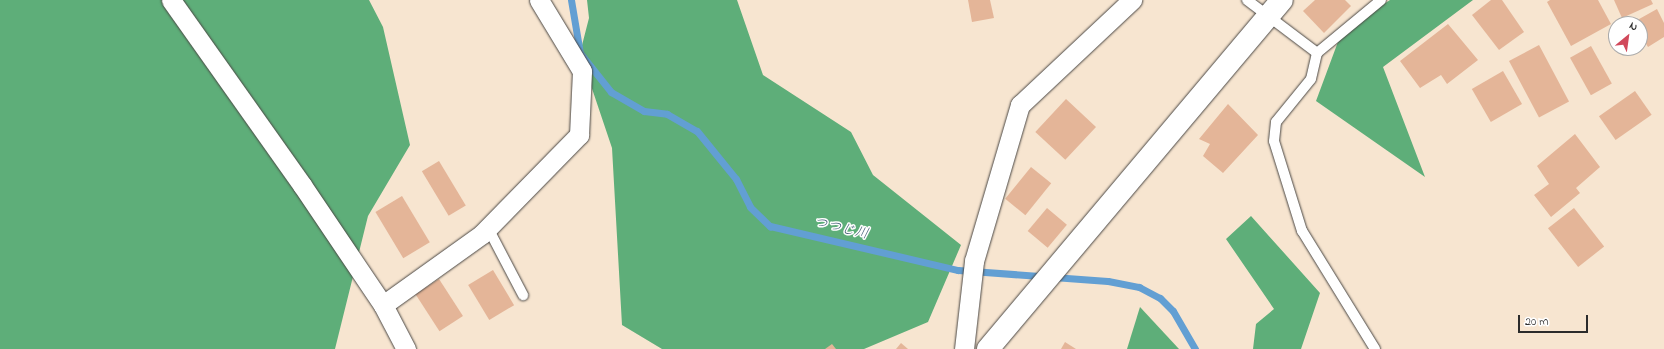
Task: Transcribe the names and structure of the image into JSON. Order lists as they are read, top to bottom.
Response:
{
  "water": ["つつじ川"],
  "scale_bar": "20 m",
  "north": "top right"
}
